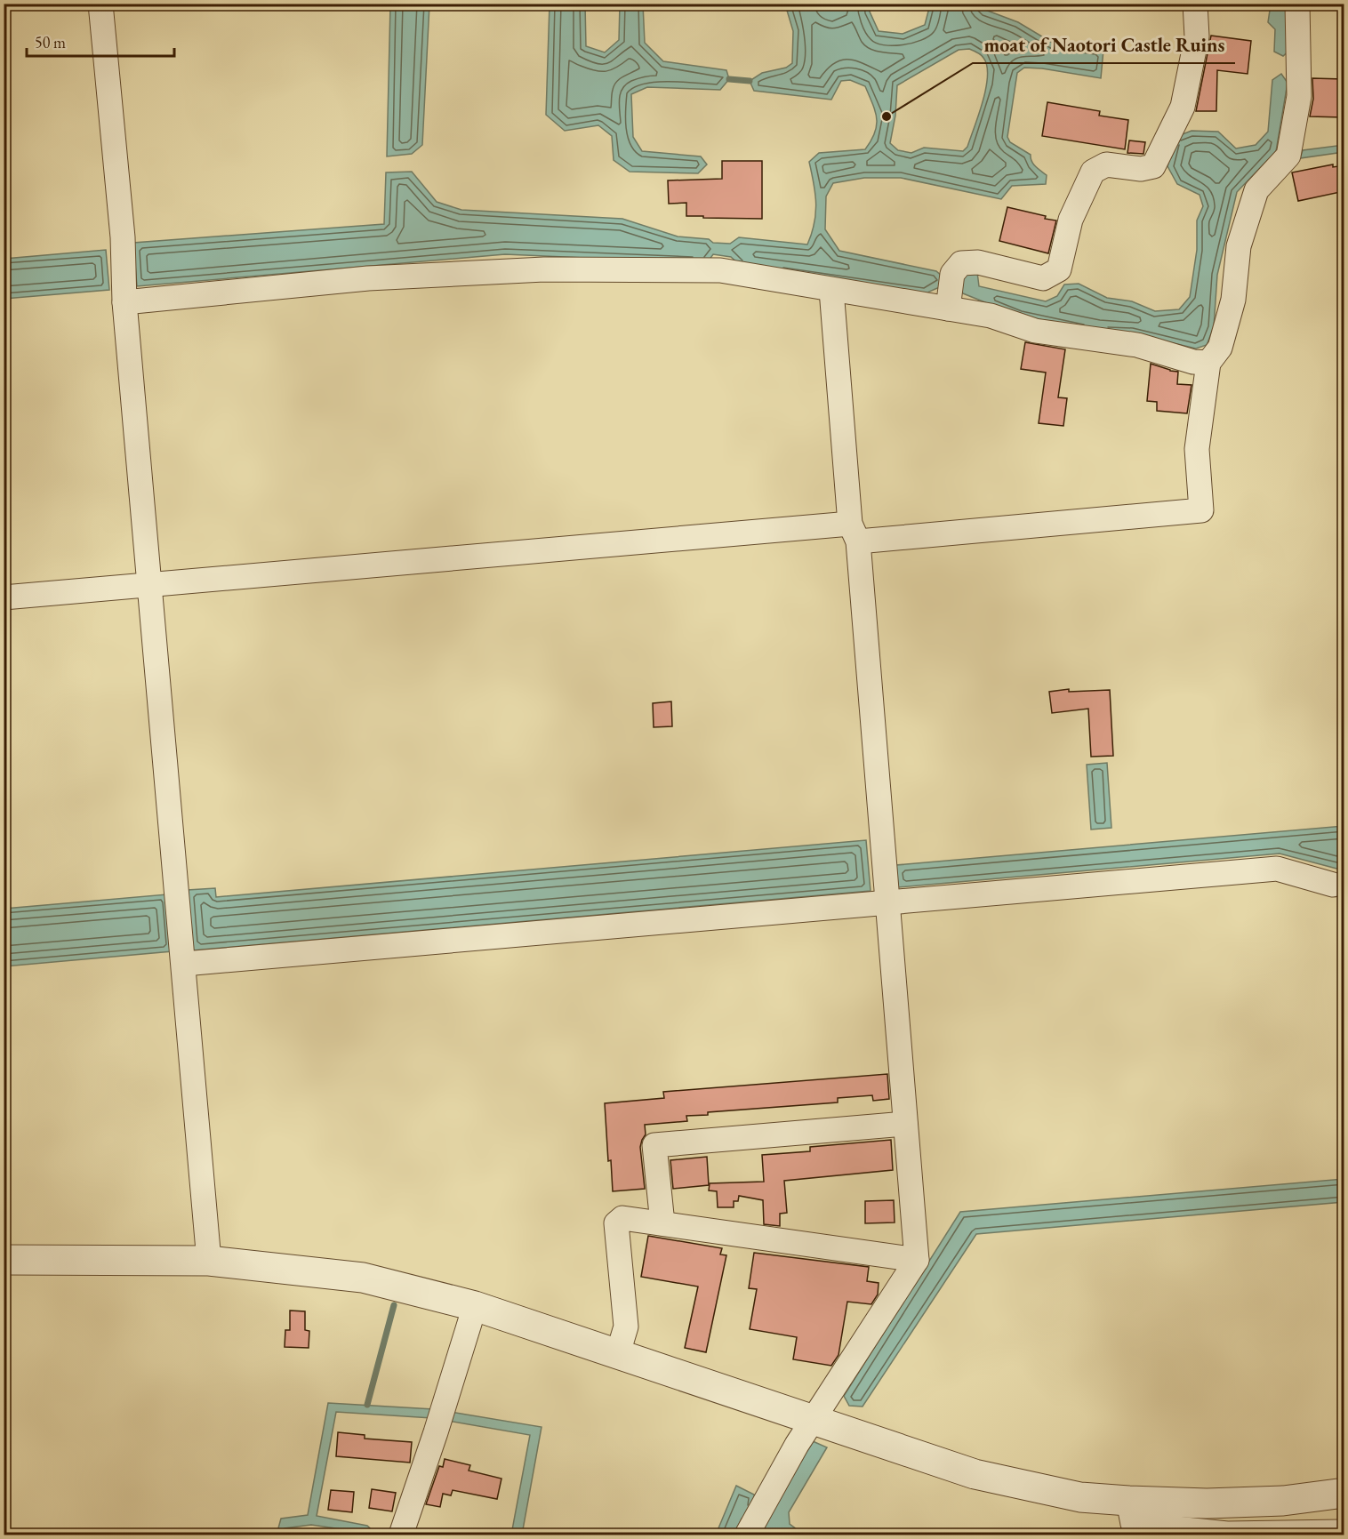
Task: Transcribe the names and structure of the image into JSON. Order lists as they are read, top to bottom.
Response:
{
  "places": ["moat of Naotori Castle Ruins"],
  "scale_bar": "50 m"
}
